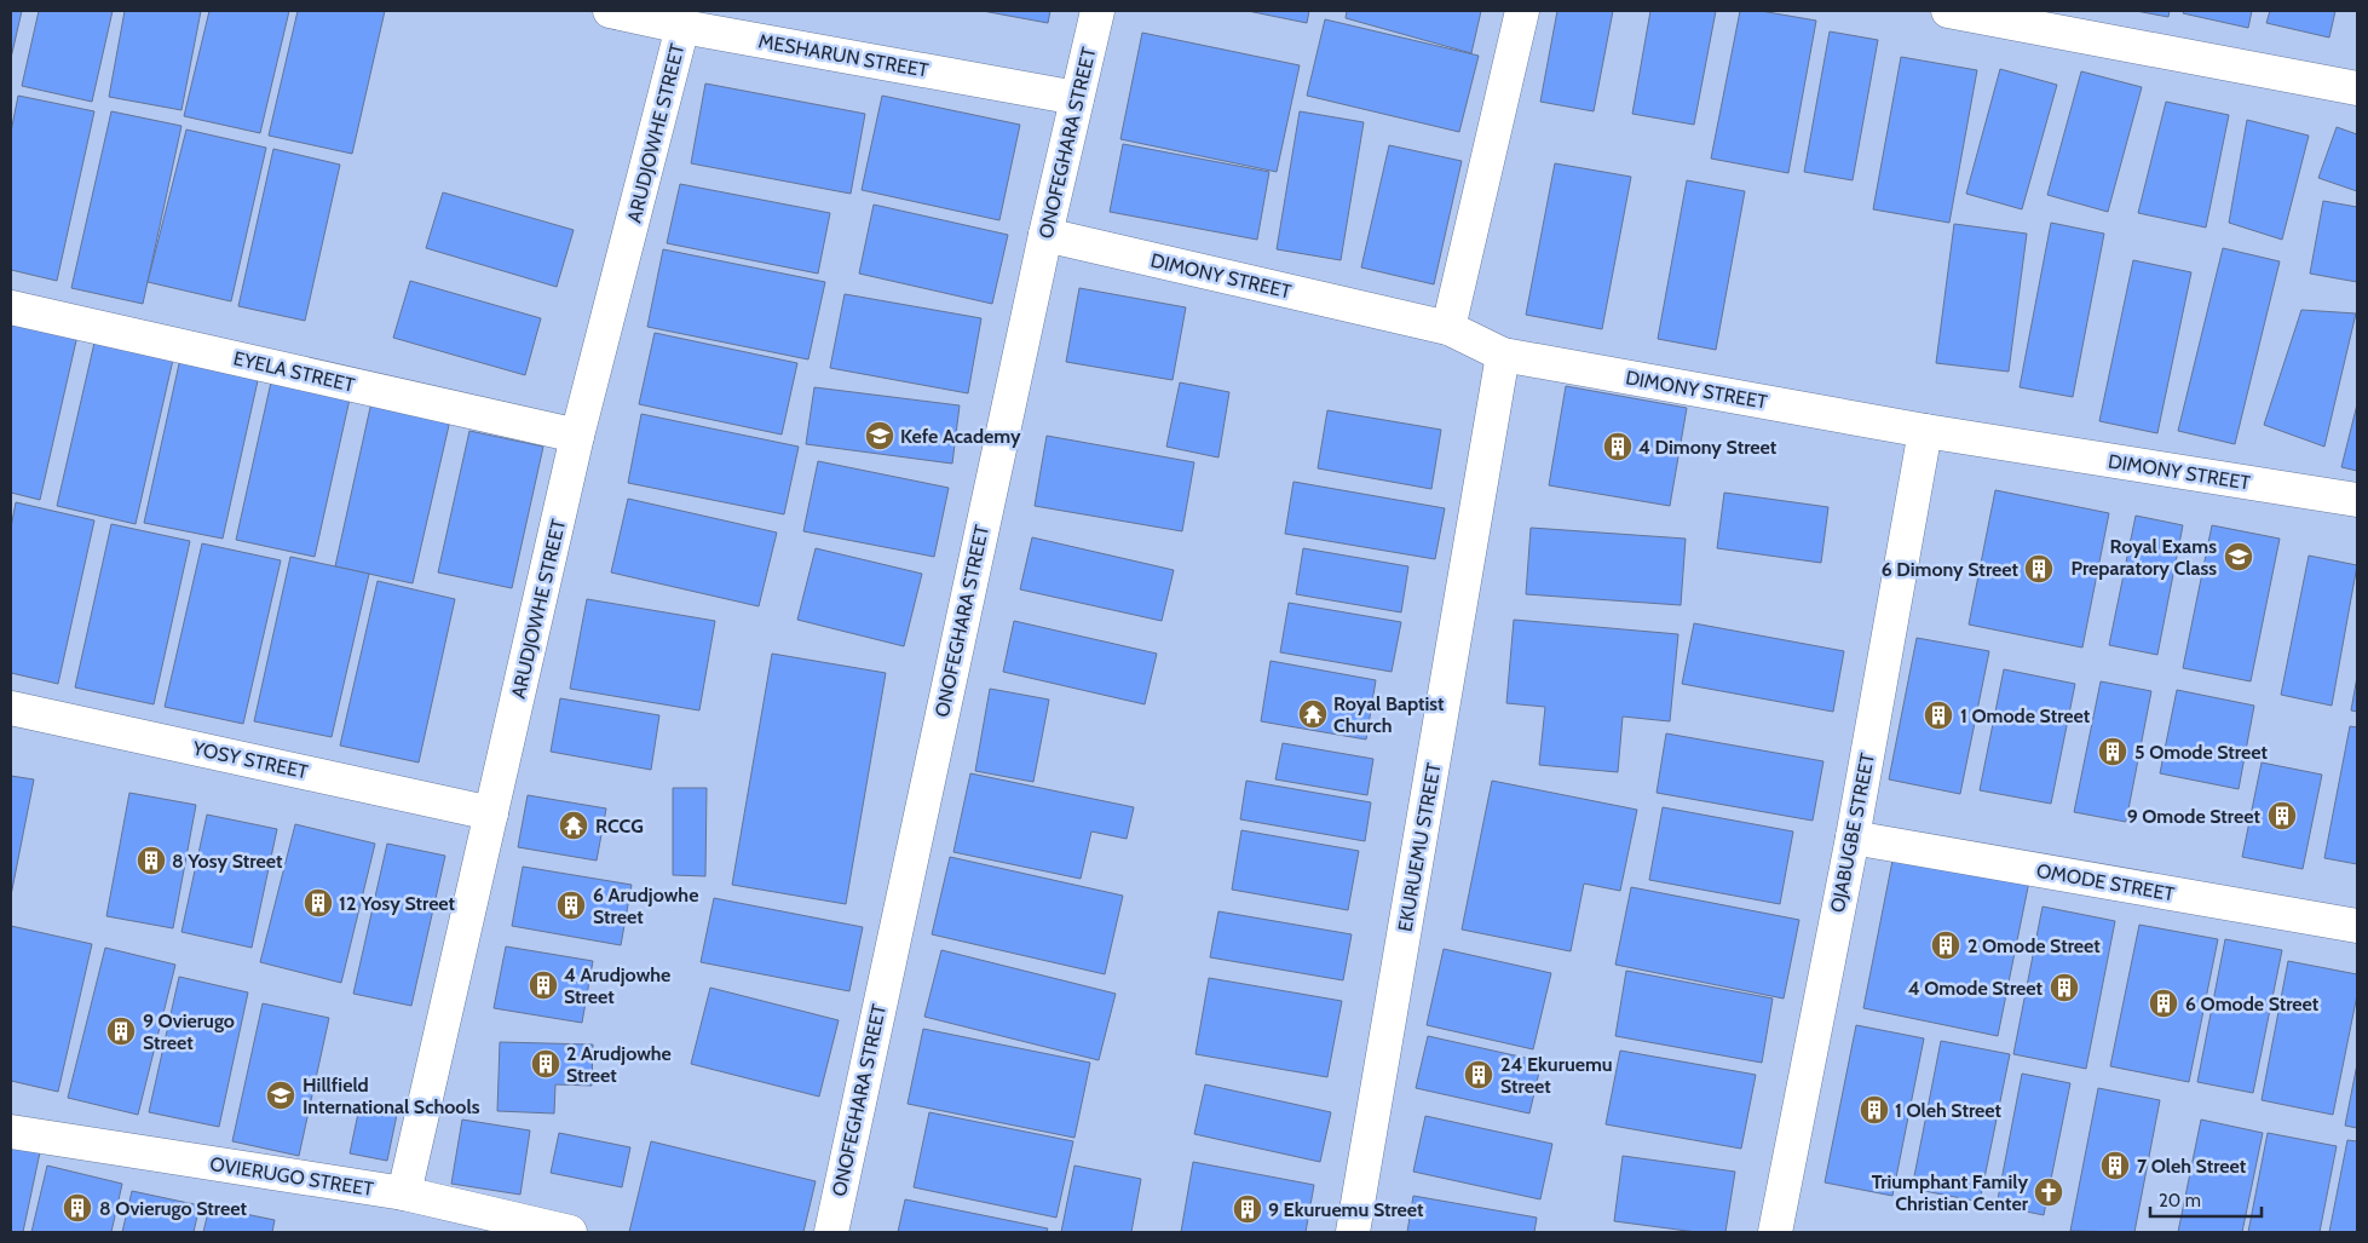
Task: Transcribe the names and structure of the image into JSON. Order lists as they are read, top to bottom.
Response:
{
  "streets": {
    "street": [
      "MESHARUN STREET",
      "ARUDJOWHE STREET",
      "ONOFEGHARA STREET",
      "DIMONY STREET",
      "EYELA STREET",
      "YOSY STREET",
      "OJABUGBE STREET",
      "EKURUEMU STREET",
      "OMODE STREET",
      "OVIERUGO STREET"
    ]
  },
  "crossings": [
    ["MESHARUN STREET", "ARUDJOWHE STREET"],
    ["MESHARUN STREET", "ONOFEGHARA STREET"],
    ["ARUDJOWHE STREET", "EYELA STREET"],
    ["ARUDJOWHE STREET", "YOSY STREET"],
    ["ARUDJOWHE STREET", "OVIERUGO STREET"],
    ["ONOFEGHARA STREET", "DIMONY STREET"],
    ["DIMONY STREET", "OJABUGBE STREET"],
    ["DIMONY STREET", "EKURUEMU STREET"],
    ["OJABUGBE STREET", "OMODE STREET"]
  ],
  "places": {
    "school or university": ["Kefe Academy", "Royal Exams Preparatory Class", "Hillfield International Schools"],
    "building": [
      "4 Dimony Street",
      "6 Dimony Street",
      "1 Omode Street",
      "5 Omode Street",
      "9 Omode Street",
      "8 Yosy Street",
      "12 Yosy Street",
      "6 Arudjowhe Street",
      "2 Omode Street",
      "4 Arudjowhe Street",
      "4 Omode Street",
      "6 Omode Street",
      "9 Ovierugo Street",
      "2 Arudjowhe Street",
      "24 Ekuruemu Street",
      "1 Oleh Street",
      "7 Oleh Street",
      "8 Ovierugo Street",
      "9 Ekuruemu Street"
    ],
    "temple": ["Royal Baptist Church", "RCCG"],
    "church": ["Triumphant Family Christian Center"]
  },
  "scale_bar": "20 m"
}
